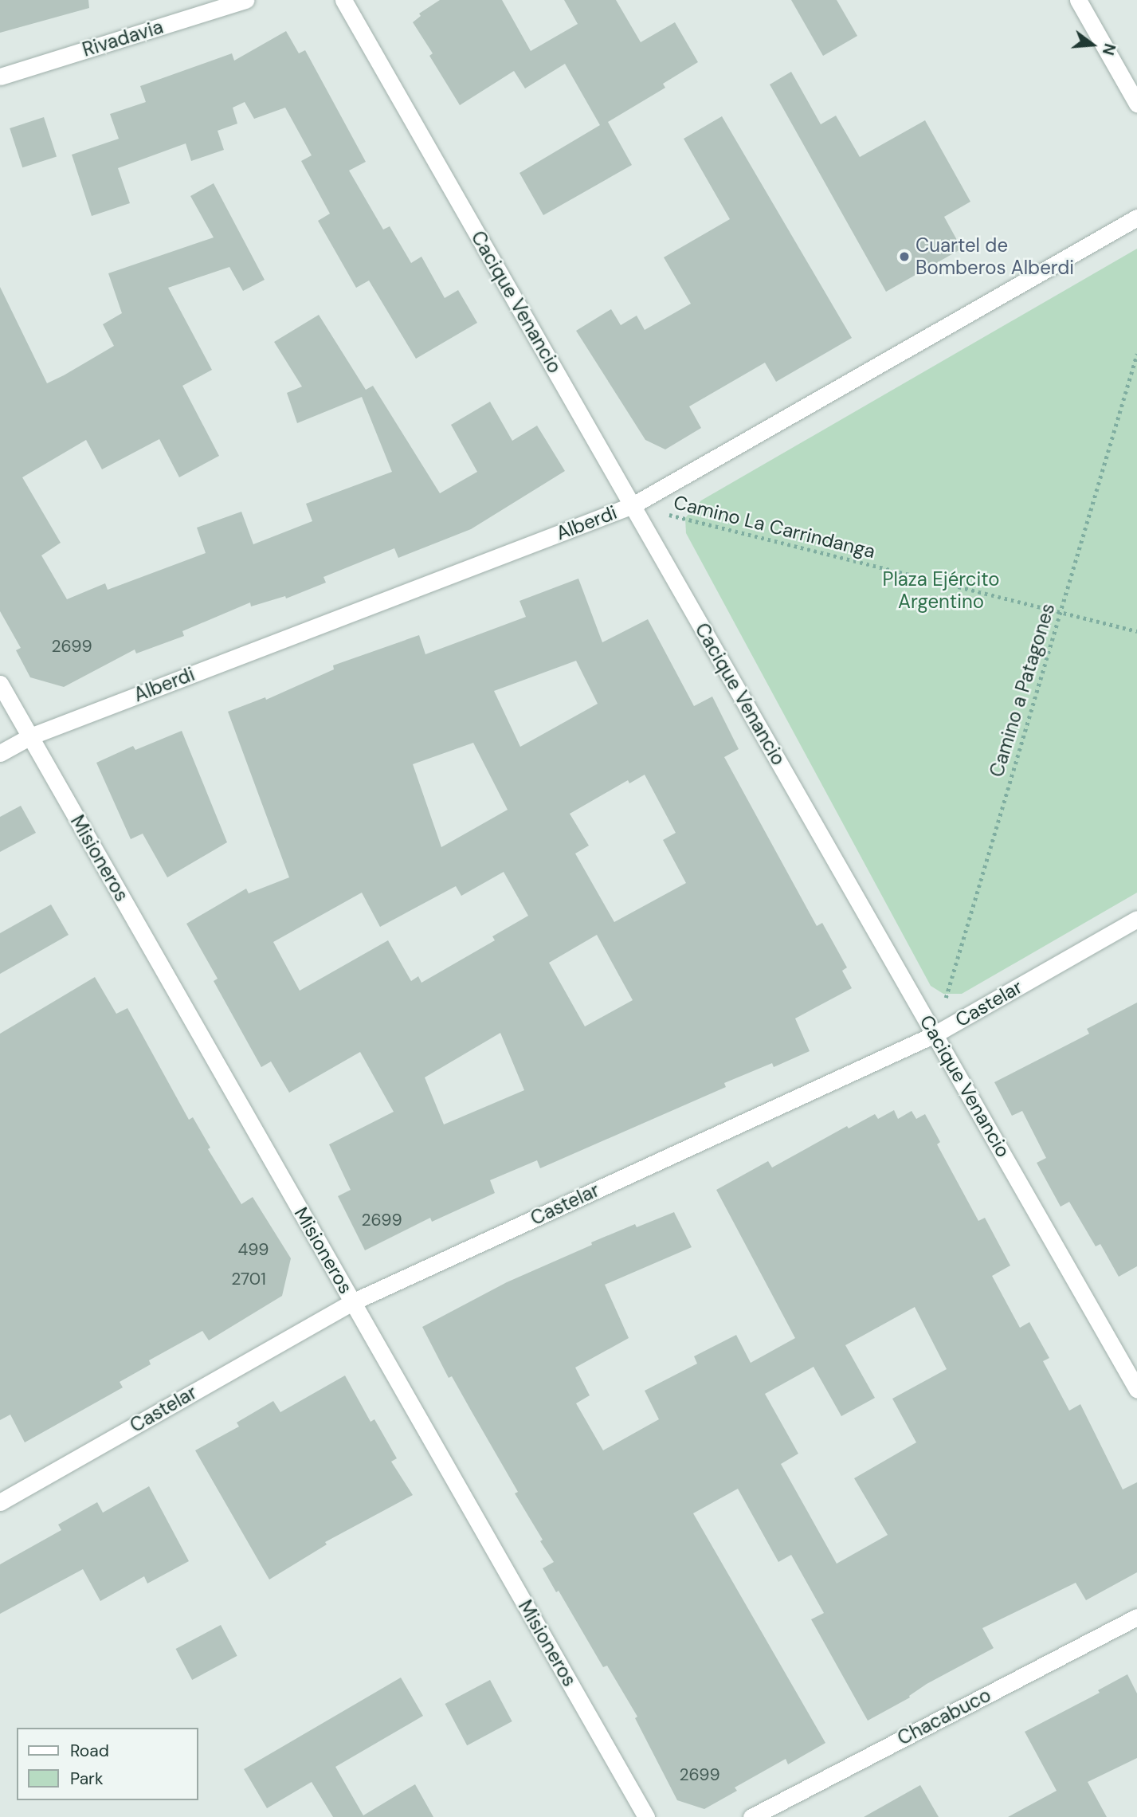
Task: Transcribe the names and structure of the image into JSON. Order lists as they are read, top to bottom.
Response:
{
  "streets": {
    "street": [
      "Rivadavia",
      "Cacique Venancio",
      "Alberdi",
      "Misioneros",
      "Castelar",
      "Chacabuco"
    ],
    "path": ["Camino La Carrindanga", "Camino a Patagones"]
  },
  "crossings": [
    ["Cacique Venancio", "Alberdi"],
    ["Cacique Venancio", "Camino La Carrindanga"],
    ["Cacique Venancio", "Camino a Patagones"],
    ["Cacique Venancio", "Castelar"],
    ["Alberdi", "Camino La Carrindanga"],
    ["Alberdi", "Misioneros"],
    ["Camino La Carrindanga", "Camino a Patagones"],
    ["Camino a Patagones", "Castelar"],
    ["Misioneros", "Castelar"]
  ],
  "parks": ["Plaza Ejército Argentino"],
  "places": ["Cuartel de Bomberos Alberdi"],
  "house_numbers": [
    "2699",
    "2699",
    "499",
    "2701",
    "2699"
  ],
  "legend": ["Road", "Park"],
  "north": "right"
}
